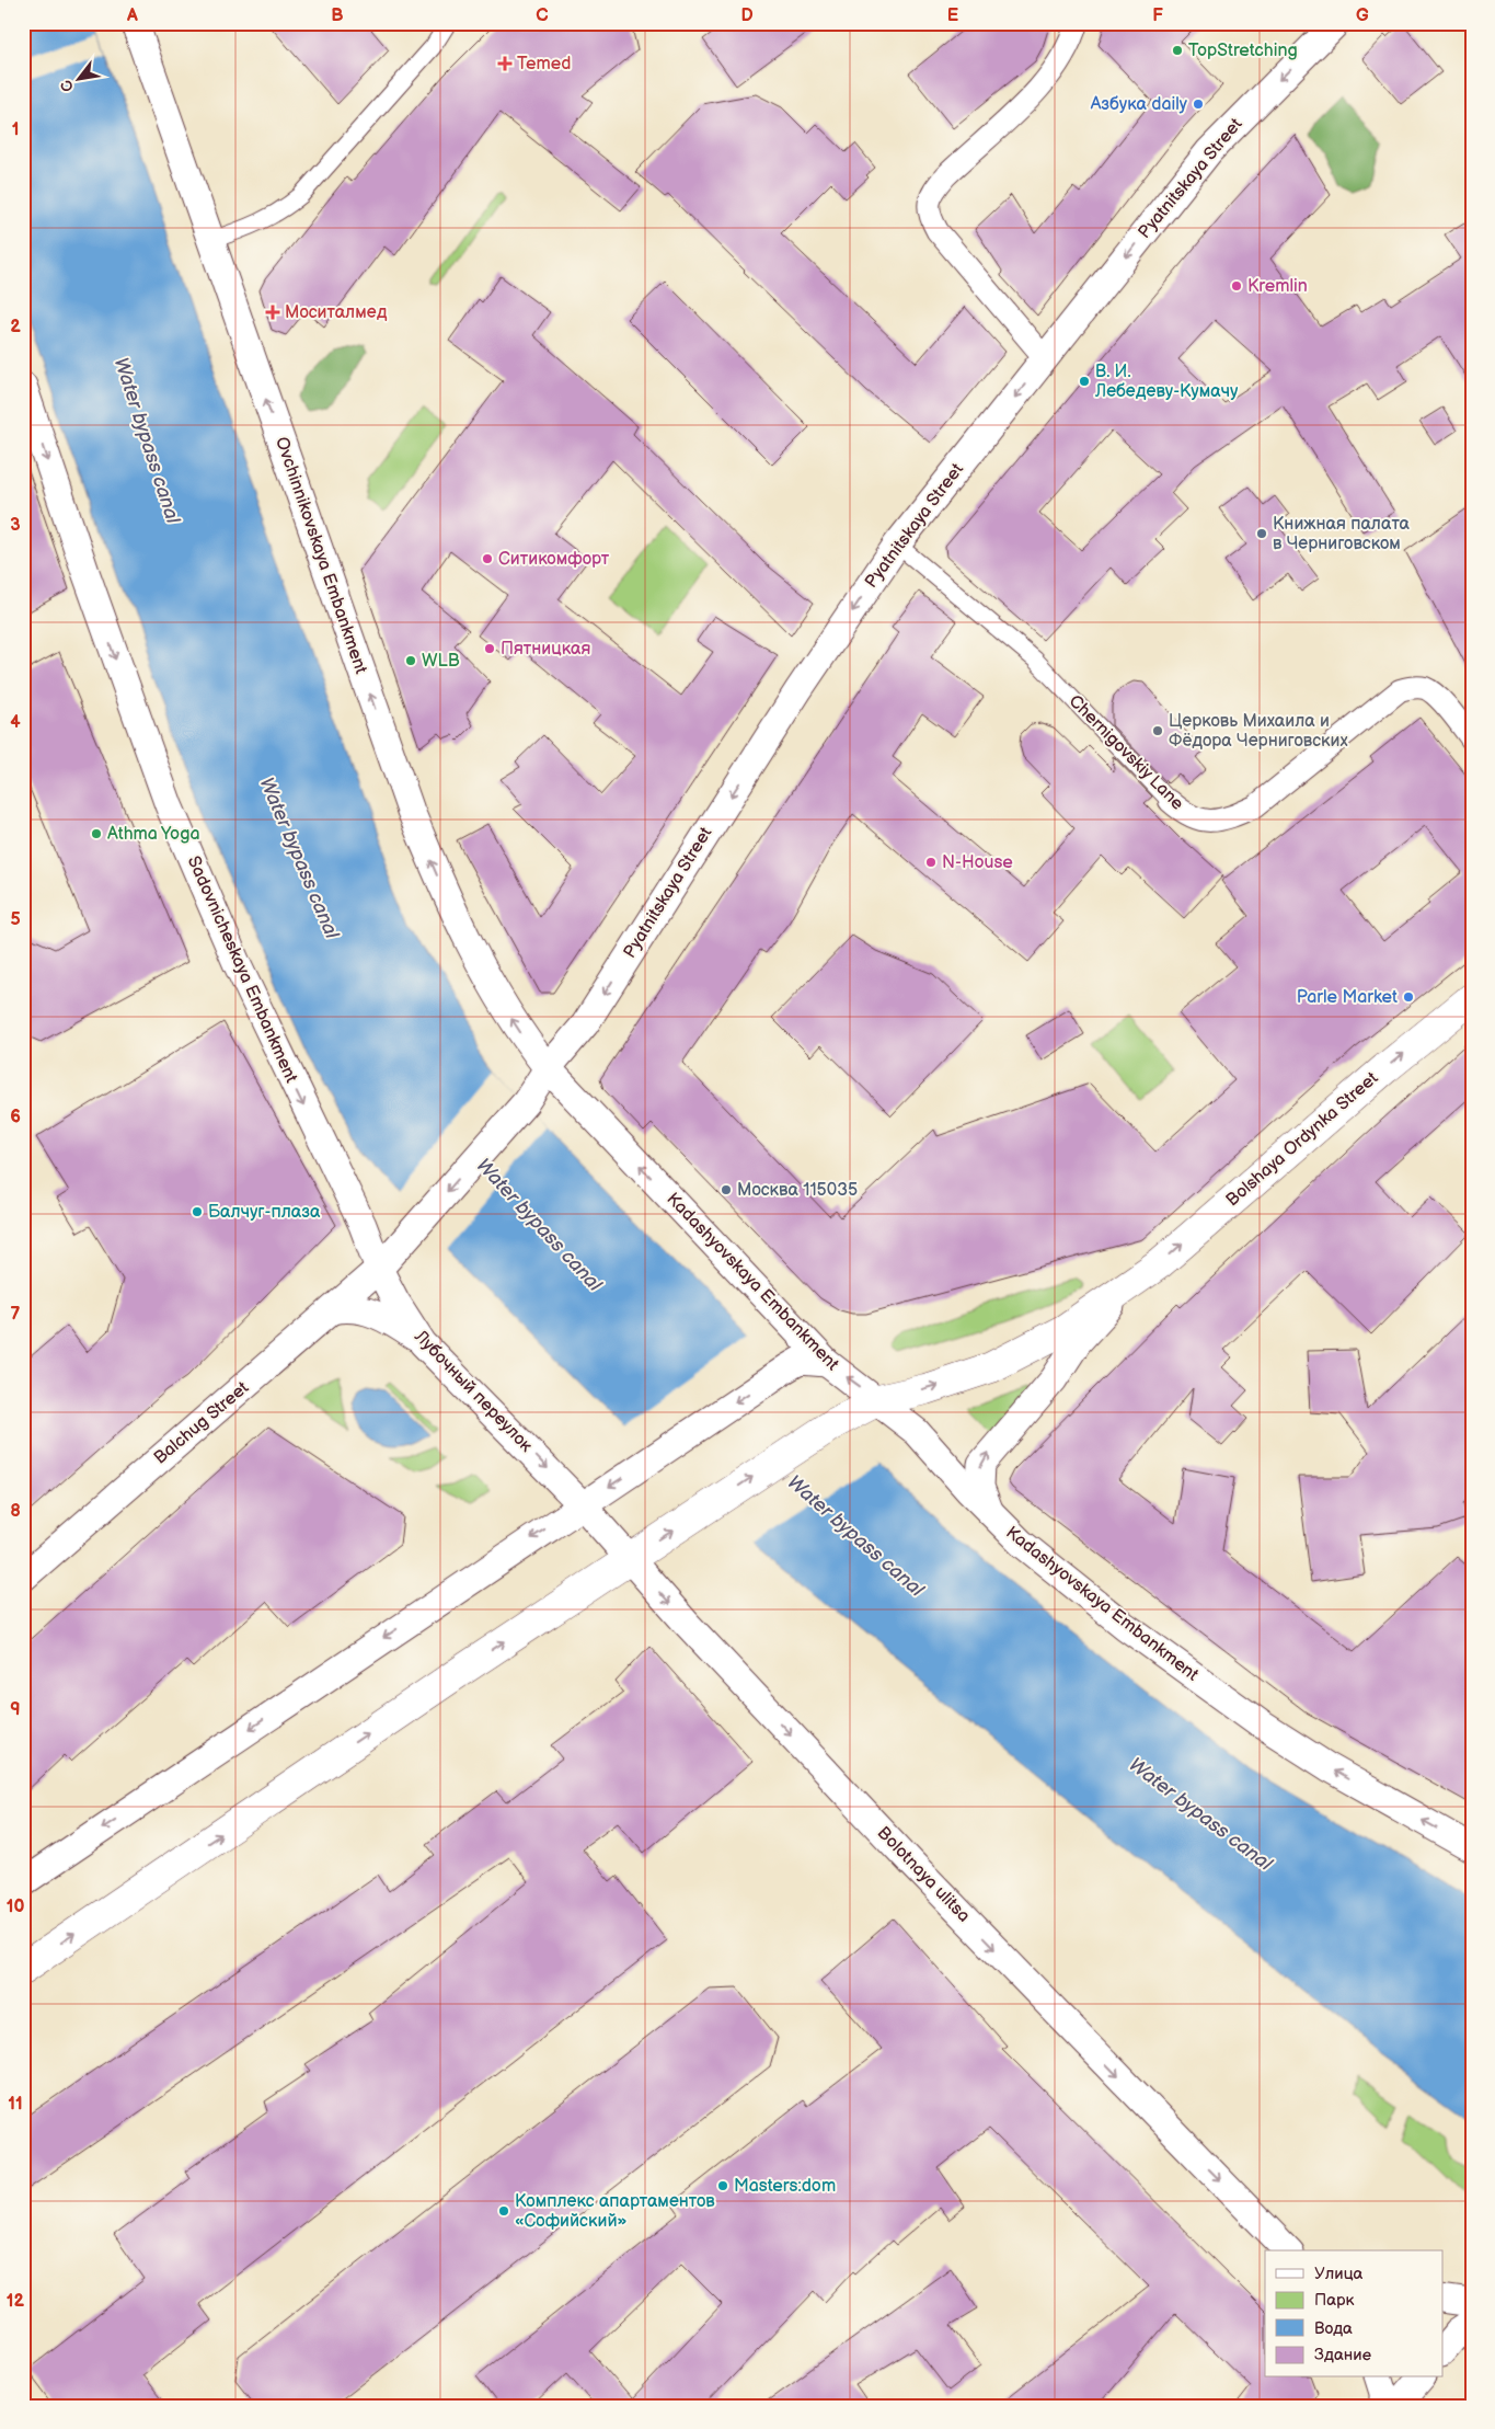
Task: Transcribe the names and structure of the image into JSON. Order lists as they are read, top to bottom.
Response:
{
  "streets": {
    "main road": ["Bolshaya Ordynka Street"],
    "street": [
      "Pyatnitskaya Street",
      "Ovchinnikovskaya Embankment",
      "Chernigovskiy Lane",
      "Sadovnicheskaya Embankment",
      "Kadashyovskaya Embankment",
      "Лубочный переулок",
      "Balchug Street",
      "Bolotnaya ulitsa"
    ]
  },
  "crossings": [
    ["Pyatnitskaya Street", "Ovchinnikovskaya Embankment"],
    ["Pyatnitskaya Street", "Chernigovskiy Lane"],
    ["Pyatnitskaya Street", "Kadashyovskaya Embankment"],
    ["Pyatnitskaya Street", "Balchug Street"],
    ["Ovchinnikovskaya Embankment", "Kadashyovskaya Embankment"],
    ["Sadovnicheskaya Embankment", "Лубочный переулок"],
    ["Sadovnicheskaya Embankment", "Balchug Street"],
    ["Bolshaya Ordynka Street", "Kadashyovskaya Embankment"],
    ["Bolshaya Ordynka Street", "Bolotnaya ulitsa"],
    ["Лубочный переулок", "Balchug Street"],
    ["Лубочный переулок", "Bolotnaya ulitsa"]
  ],
  "one_way": [
    "Pyatnitskaya Street",
    "Ovchinnikovskaya Embankment",
    "Sadovnicheskaya Embankment",
    "Bolshaya Ordynka Street",
    "Kadashyovskaya Embankment",
    "Лубочный переулок",
    "Bolotnaya ulitsa"
  ],
  "water": ["Water bypass canal"],
  "places": {
    "other": [
      "TopStretching",
      "Азбука daily",
      "Kremlin",
      "В. И. Лебедеву-Кумачу",
      "Книжная палата в Черниговском",
      "Ситикомфорт",
      "Пятницкая",
      "WLB",
      "Церковь Михаила и Фёдора Черниговских",
      "Athma Yoga",
      "N-House",
      "Parle Market",
      "Москва 115035",
      "Балчуг-плаза",
      "Masters:dom",
      "Комплекс апартаментов «Софийский»"
    ],
    "health": ["Temed", "Моситалмед"]
  },
  "legend": [
    "Улица",
    "Парк",
    "Вода",
    "Здание"
  ],
  "north": "bottom left",
  "grid": {
    "columns": [
      "A",
      "B",
      "C",
      "D",
      "E",
      "F",
      "G"
    ],
    "rows": [
      "1",
      "2",
      "3",
      "4",
      "5",
      "6",
      "7",
      "8",
      "9",
      "10",
      "11",
      "12"
    ]
  }
}
